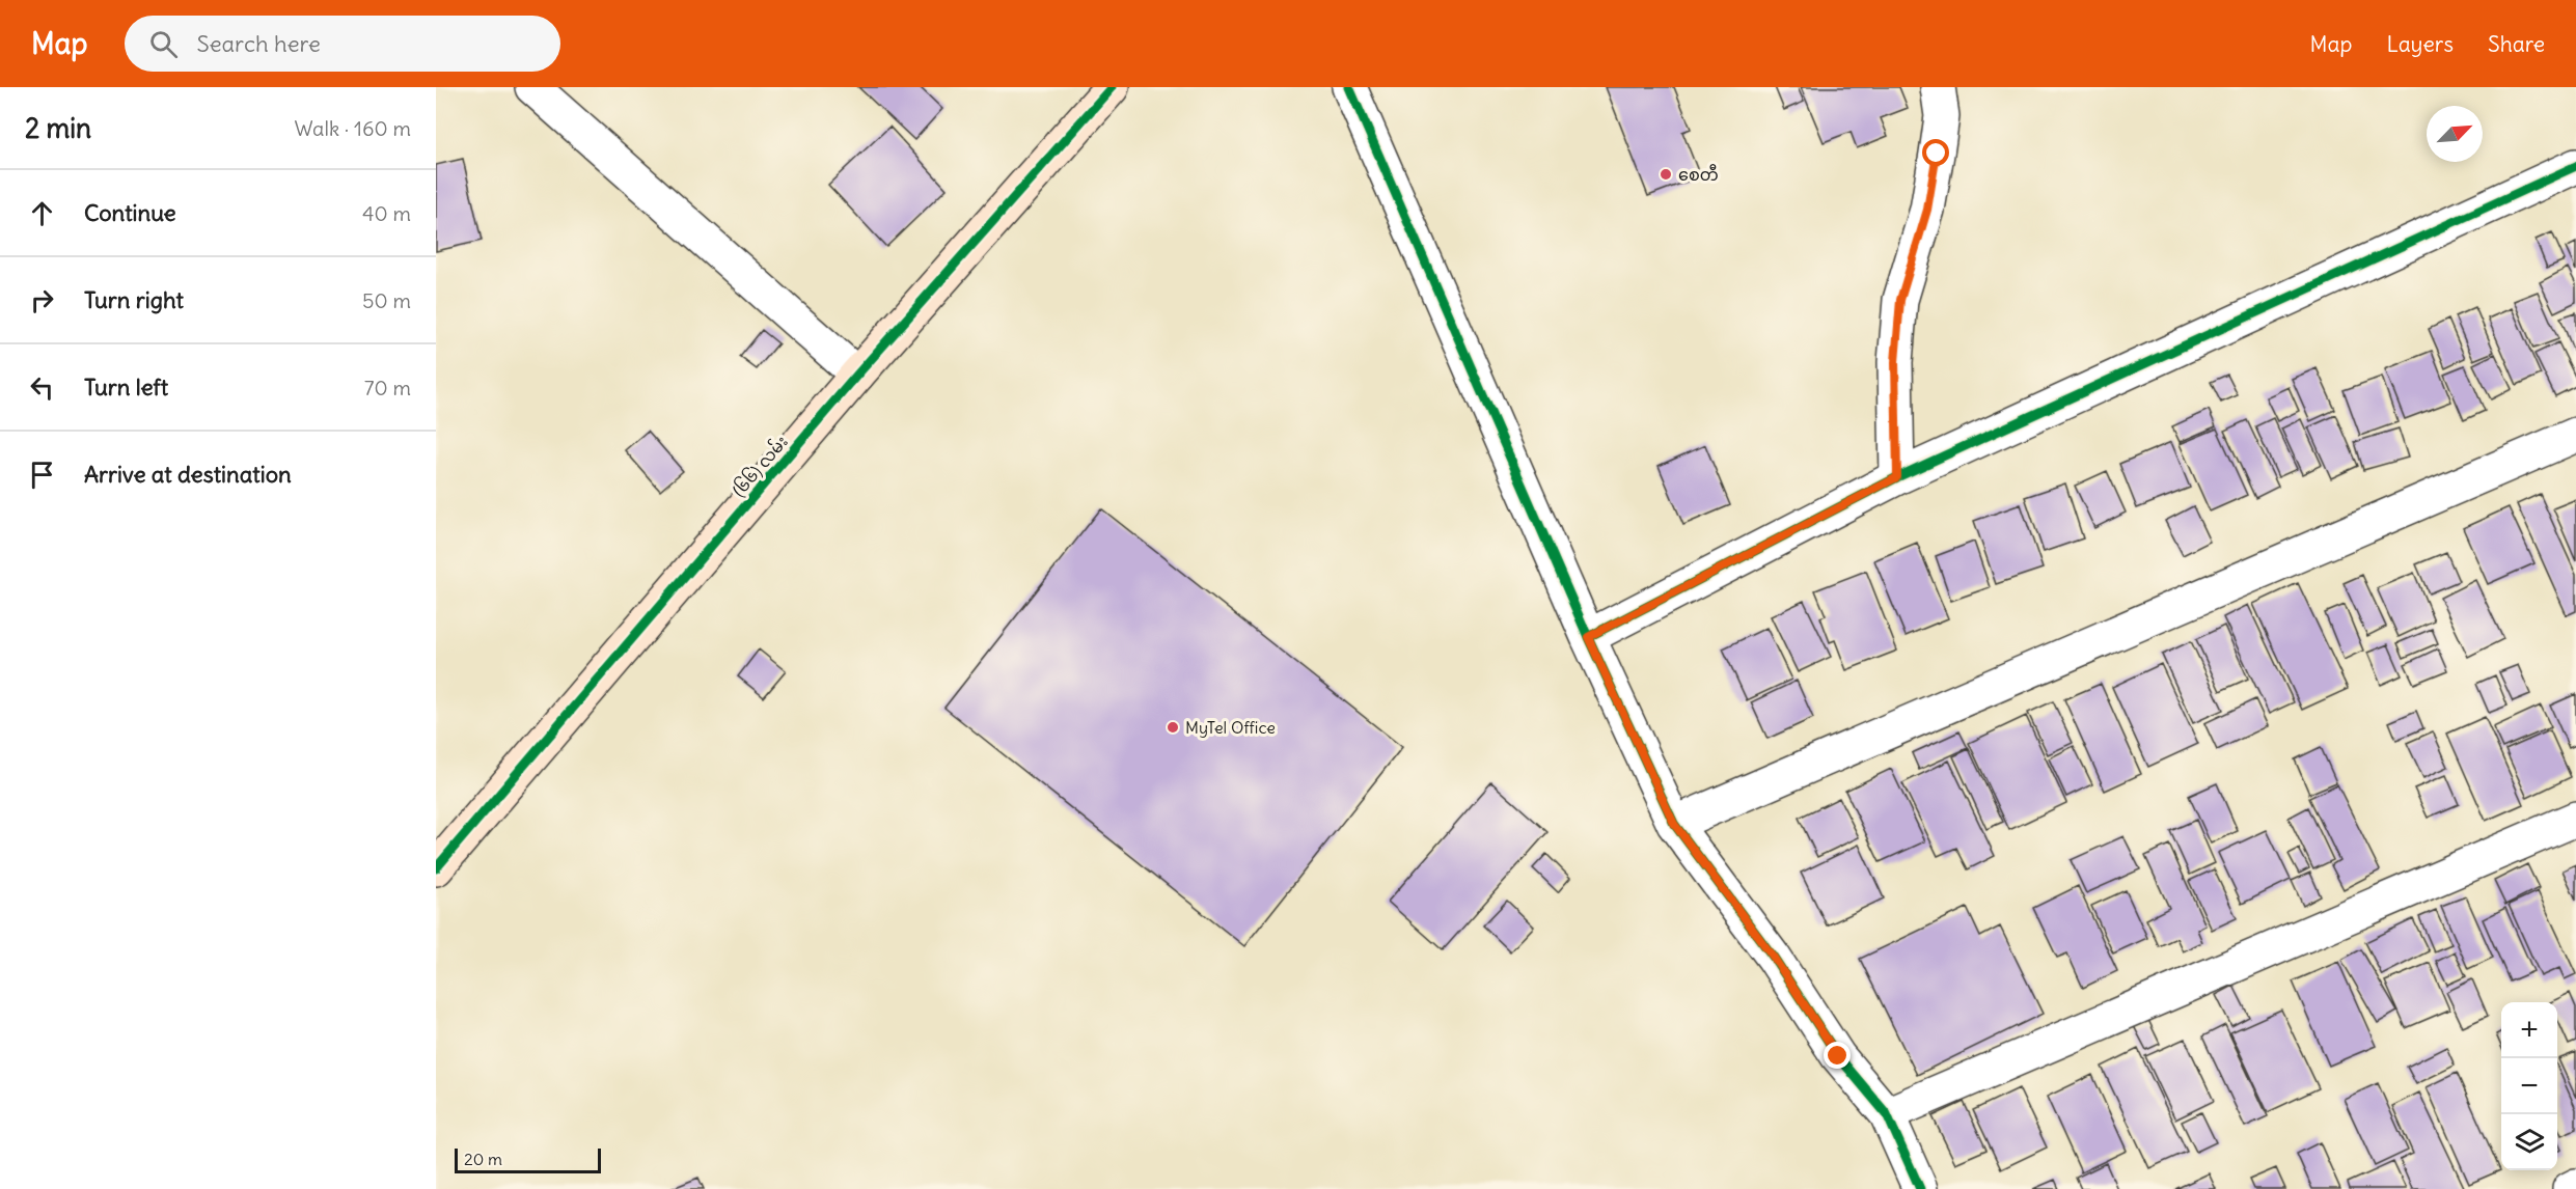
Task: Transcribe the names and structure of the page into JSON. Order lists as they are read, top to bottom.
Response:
{
  "streets": {
    "street": ["(၆၆) လမ်း"]
  },
  "places": ["စေတီ", "MyTel Office"],
  "scale_bar": "20 m",
  "north": "top right",
  "page": {
    "header": "Map",
    "search": "Search here",
    "nav": ["Map", "Layers", "Share"],
    "heading": ["2 min", "Walk · 160 m"],
    "list": [
      ["Continue", "40 m"],
      ["Turn right", "50 m"],
      ["Turn left", "70 m"],
      "Arrive at destination"
    ],
    "map_buttons": ["+", "−"],
    "scale": "20 m"
  }
}
